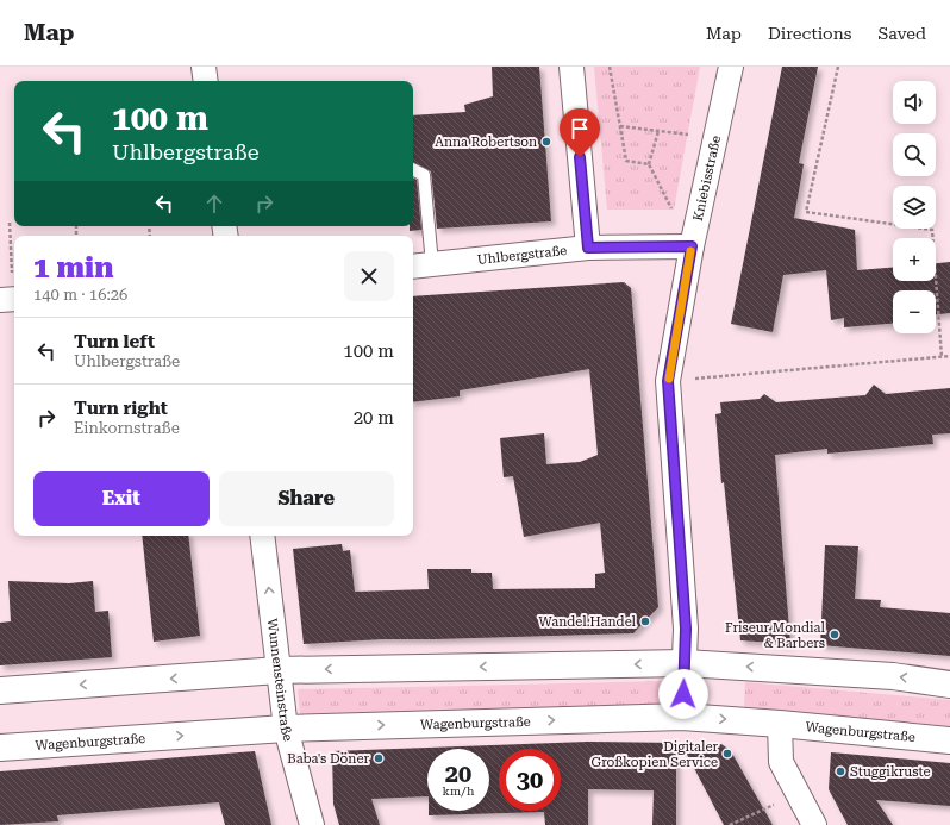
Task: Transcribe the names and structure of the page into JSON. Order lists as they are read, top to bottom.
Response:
{
  "streets": {
    "main road": ["Wagenburgstraße"],
    "street": ["Kniebisstraße", "Uhlbergstraße", "Wunnensteinstraße"]
  },
  "crossings": [
    ["Kniebisstraße", "Uhlbergstraße"],
    ["Kniebisstraße", "Wagenburgstraße"],
    ["Wunnensteinstraße", "Wagenburgstraße"]
  ],
  "one_way": ["Wunnensteinstraße"],
  "places": [
    "Anna Robertson",
    "Wandel.Handel",
    "Friseur Mondial & Barbers",
    "Digitaler Großkopien Service",
    "Baba's Döner",
    "Stuggikruste"
  ],
  "page": {
    "header": "Map",
    "nav": ["Map", "Directions", "Saved"],
    "map_buttons": ["+", "−"],
    "turn": ["100 m", "Uhlbergstraße"],
    "heading": ["1 min", "140 m · 16:26"],
    "list": [
      {
        "name": "Turn left",
        "note": "Uhlbergstraße",
        "value": "100 m"
      },
      {
        "name": "Turn right",
        "note": "Einkornstraße",
        "value": "20 m"
      }
    ],
    "buttons": ["Exit", "Share"],
    "speed": "20 km/h",
    "limit": "30"
  }
}
